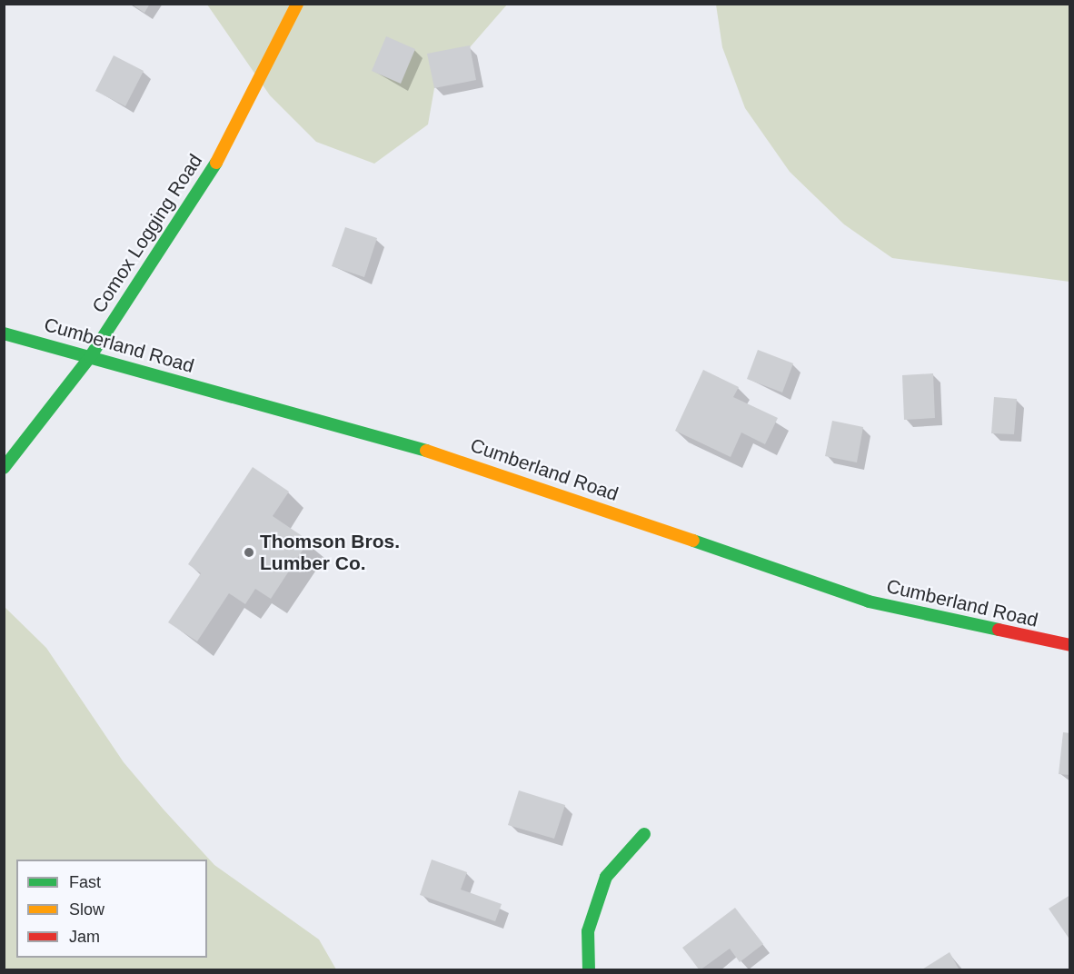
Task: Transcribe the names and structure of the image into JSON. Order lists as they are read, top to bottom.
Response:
{
  "streets": {
    "street": ["Comox Logging Road", "Cumberland Road"]
  },
  "crossings": [
    ["Comox Logging Road", "Cumberland Road"]
  ],
  "places": ["Thomson Bros. Lumber Co."],
  "legend": ["Fast", "Slow", "Jam"]
}
